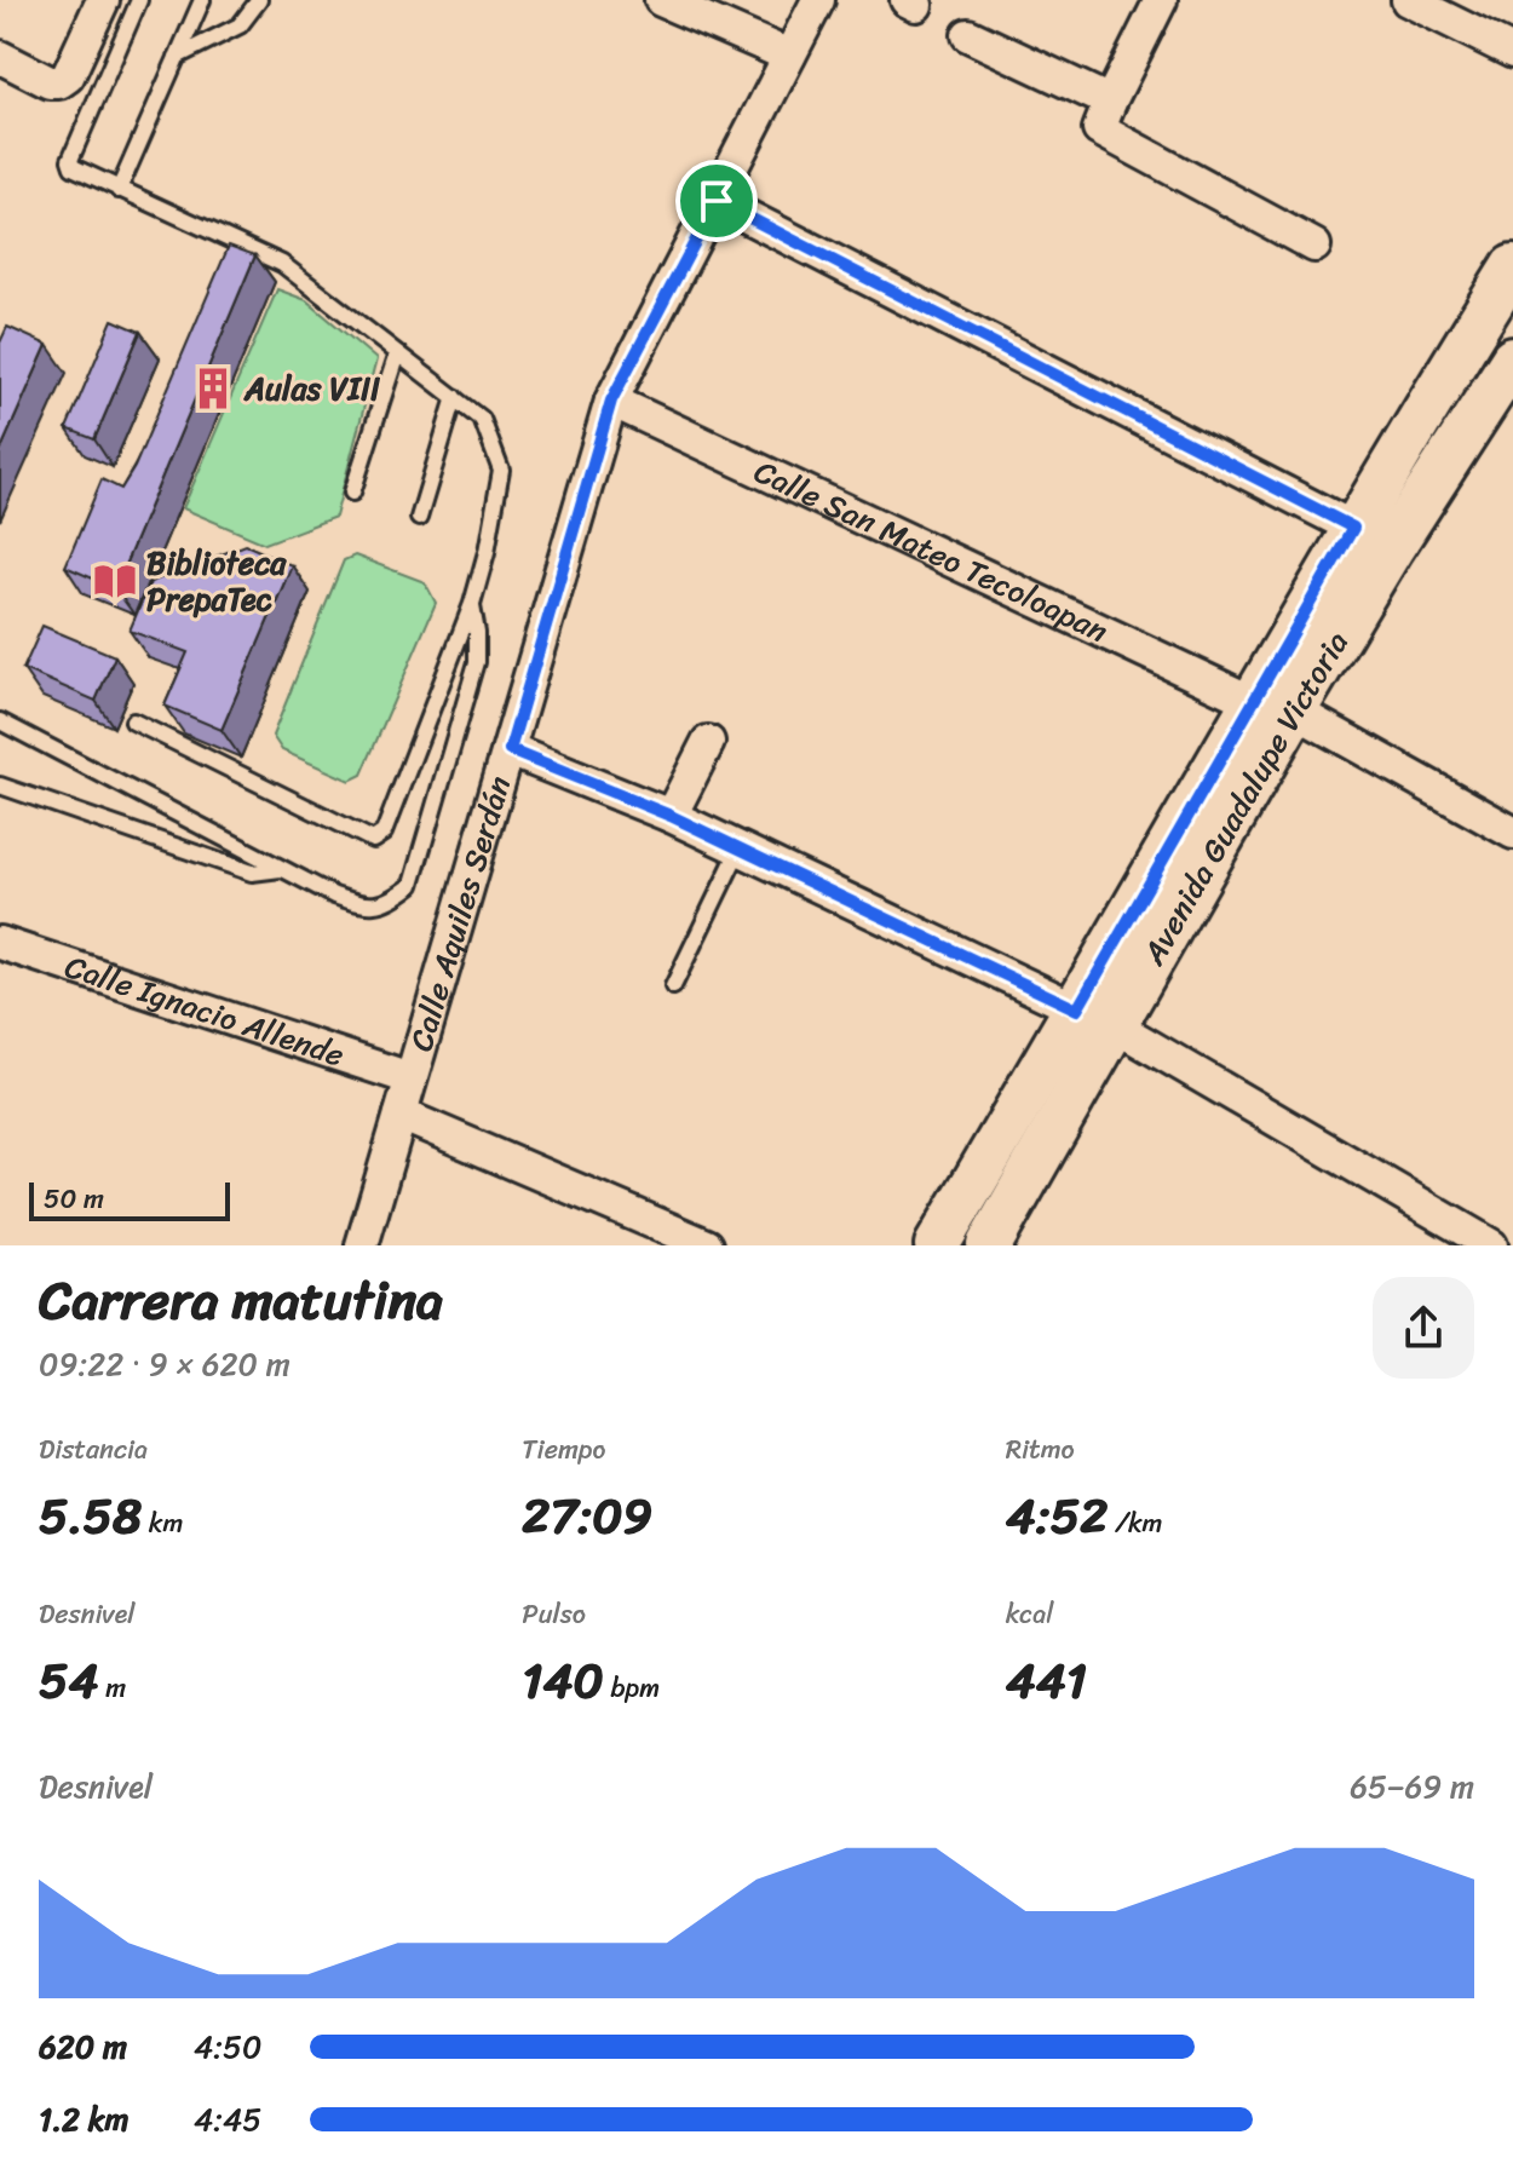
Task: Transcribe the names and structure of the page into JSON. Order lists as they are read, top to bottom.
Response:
{
  "streets": {
    "main road": ["Avenida Guadalupe Victoria"],
    "street": ["Calle San Mateo Tecoloapan", "Calle Aquiles Serdán", "Calle Ignacio Allende"]
  },
  "crossings": [
    ["Calle San Mateo Tecoloapan", "Avenida Guadalupe Victoria"],
    ["Calle San Mateo Tecoloapan", "Calle Aquiles Serdán"],
    ["Calle Aquiles Serdán", "Calle Ignacio Allende"]
  ],
  "places": {
    "building": ["Aulas VIII"],
    "library": ["Biblioteca PrepaTec"]
  },
  "scale_bar": "50 m",
  "page": {
    "scale": "50 m",
    "heading": ["Carrera matutina", "09:22 · 9 × 620 m"],
    "stats": [
      ["Distancia", "5.58 km"],
      ["Tiempo", "27:09"],
      ["Ritmo", "4:52 /km"],
      ["Desnivel", "54 m"],
      ["Pulso", "140 bpm"],
      ["kcal", "441"]
    ],
    "chart": ["Desnivel", "65–69 m"],
    "list": [
      {
        "name": "620 m",
        "note": "4:50"
      },
      {
        "name": "1.2 km",
        "note": "4:45"
      }
    ]
  }
}
